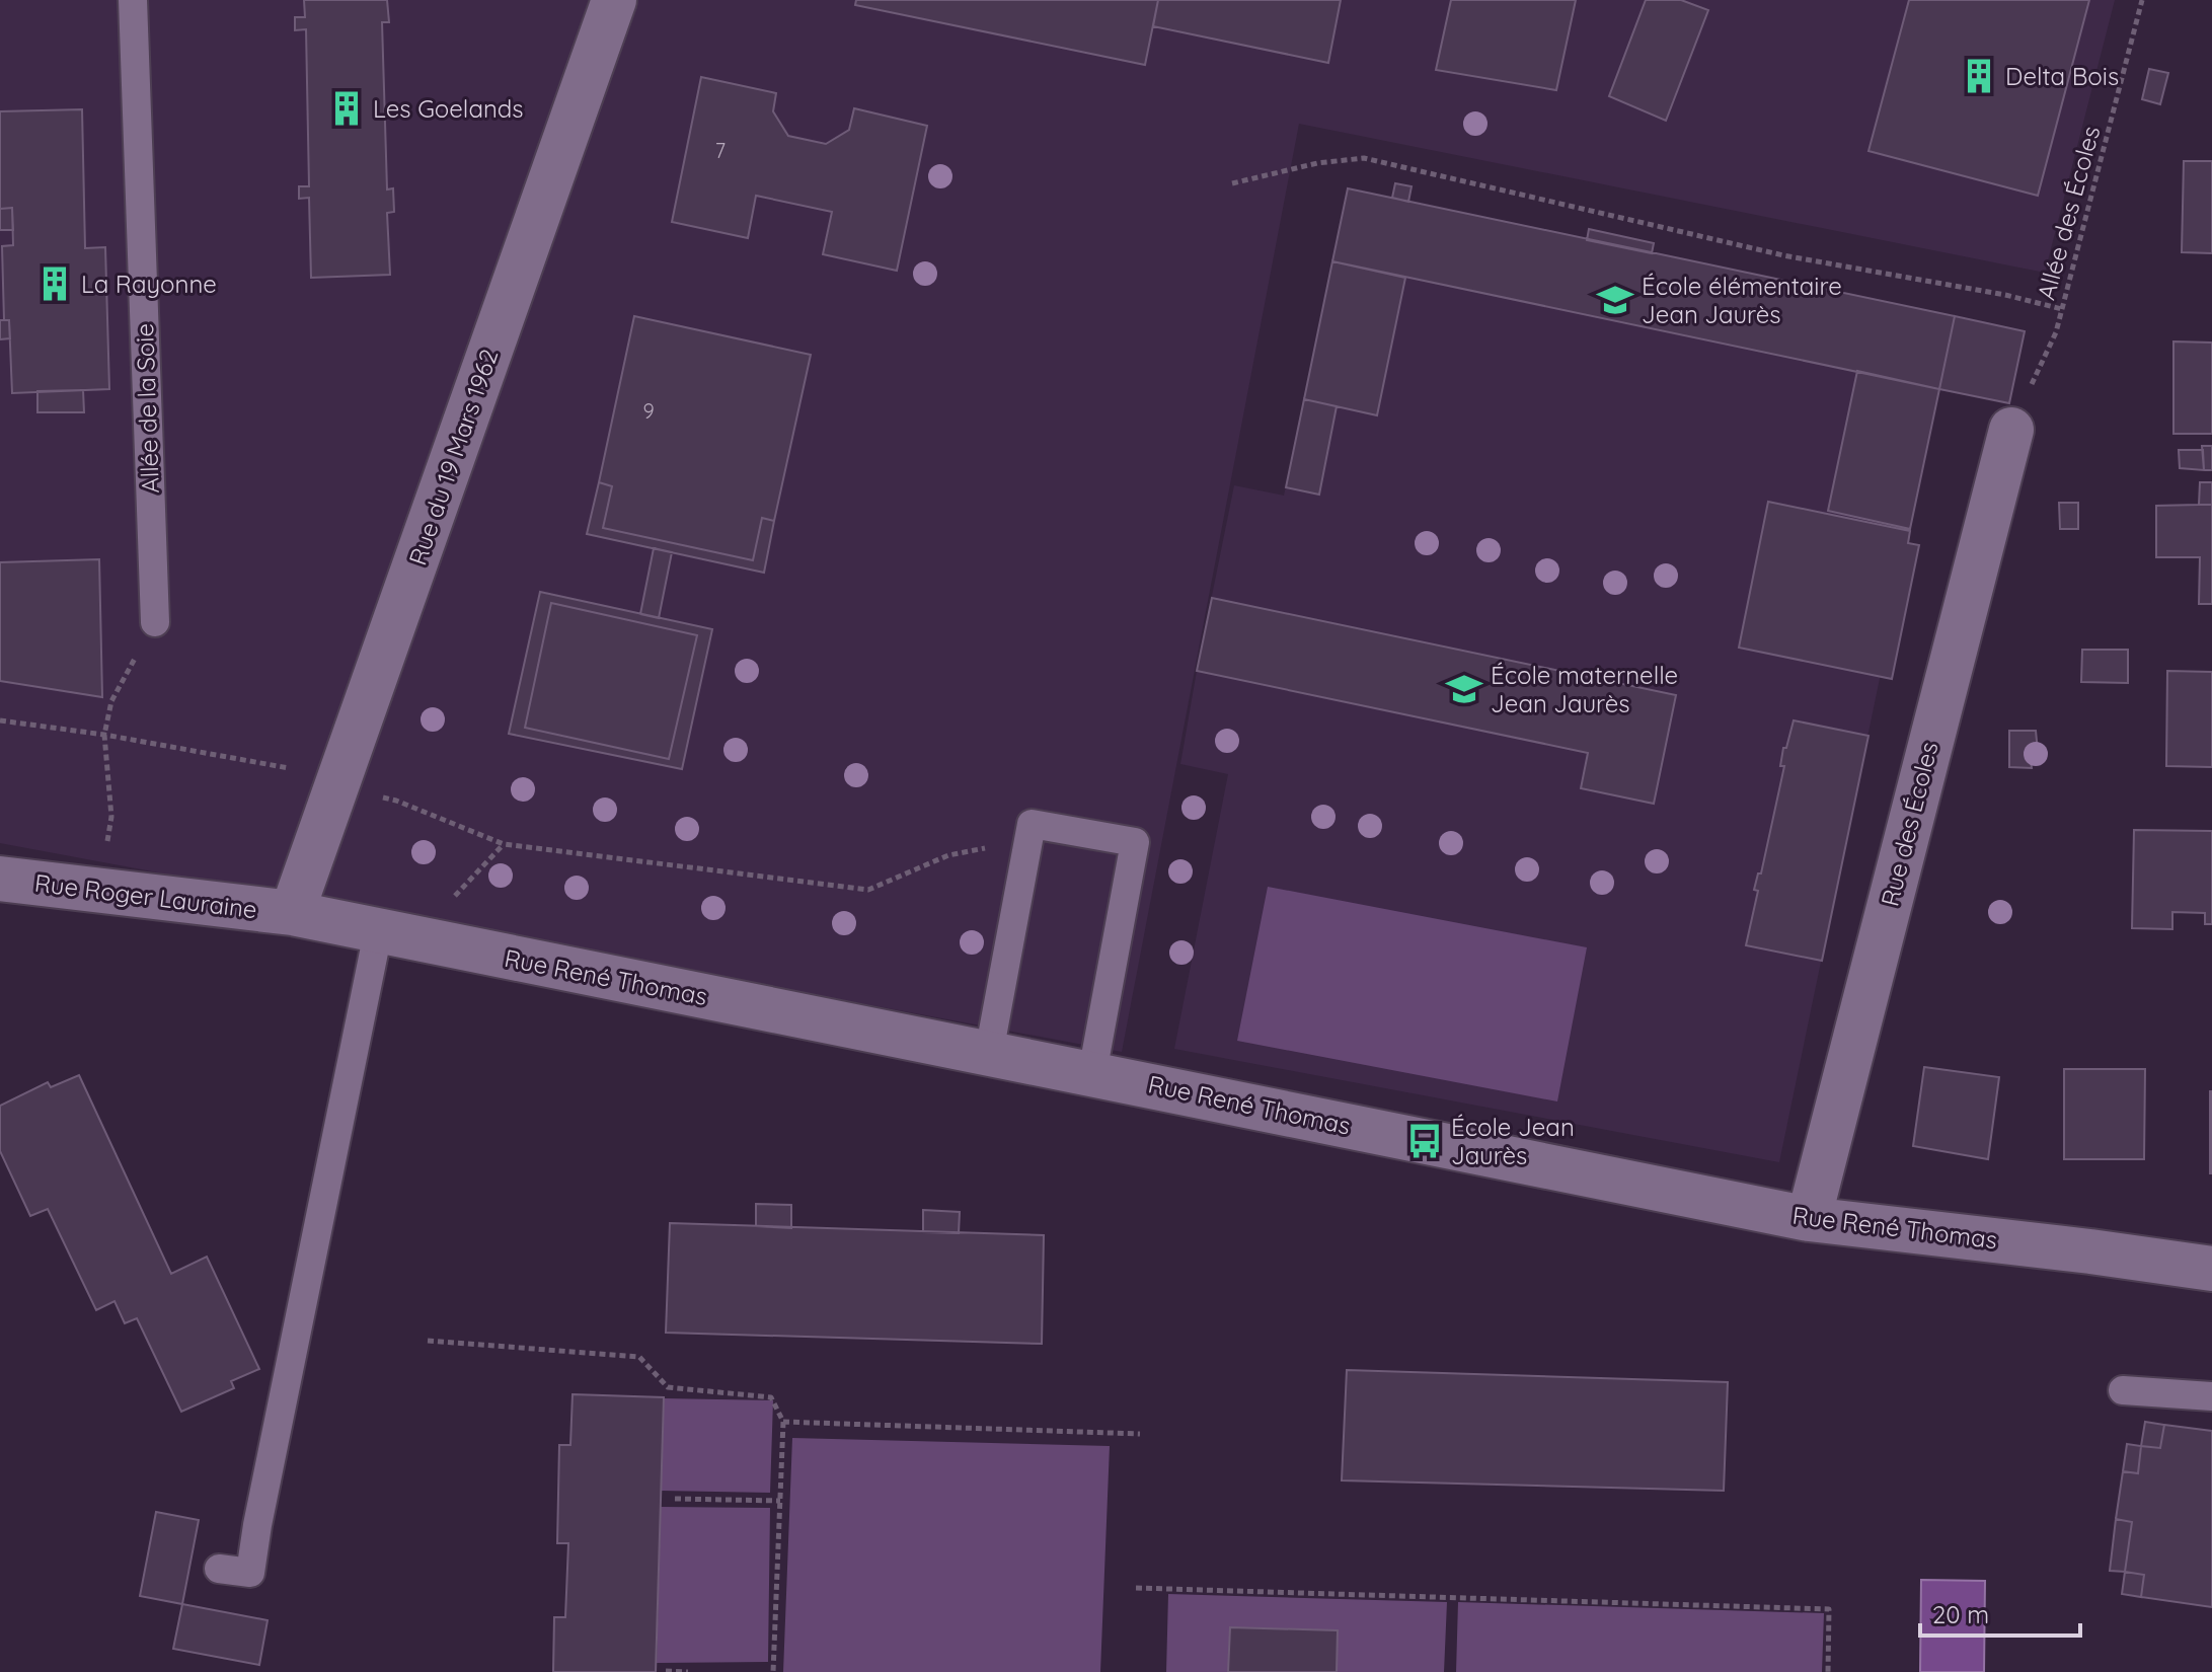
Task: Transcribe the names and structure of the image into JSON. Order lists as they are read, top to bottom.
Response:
{
  "streets": {
    "street": [
      "Rue du 19 Mars 1962",
      "Rue des Écoles",
      "Rue Roger Lauraine",
      "Rue René Thomas"
    ],
    "lane": ["Allée de la Soie"],
    "path": ["Allée des Écoles"]
  },
  "crossings": [
    ["Allée des Écoles", "Rue des Écoles"],
    ["Rue du 19 Mars 1962", "Rue Roger Lauraine"],
    ["Rue du 19 Mars 1962", "Rue René Thomas"],
    ["Rue des Écoles", "Rue René Thomas"],
    ["Rue Roger Lauraine", "Rue René Thomas"]
  ],
  "places": {
    "building": ["Delta Bois", "Les Goelands", "La Rayonne"],
    "school or university": ["École élémentaire Jean Jaurès", "École maternelle Jean Jaurès"],
    "bus stop": ["École Jean Jaurès"]
  },
  "house_numbers": ["7", "9"],
  "scale_bar": "20 m"
}
